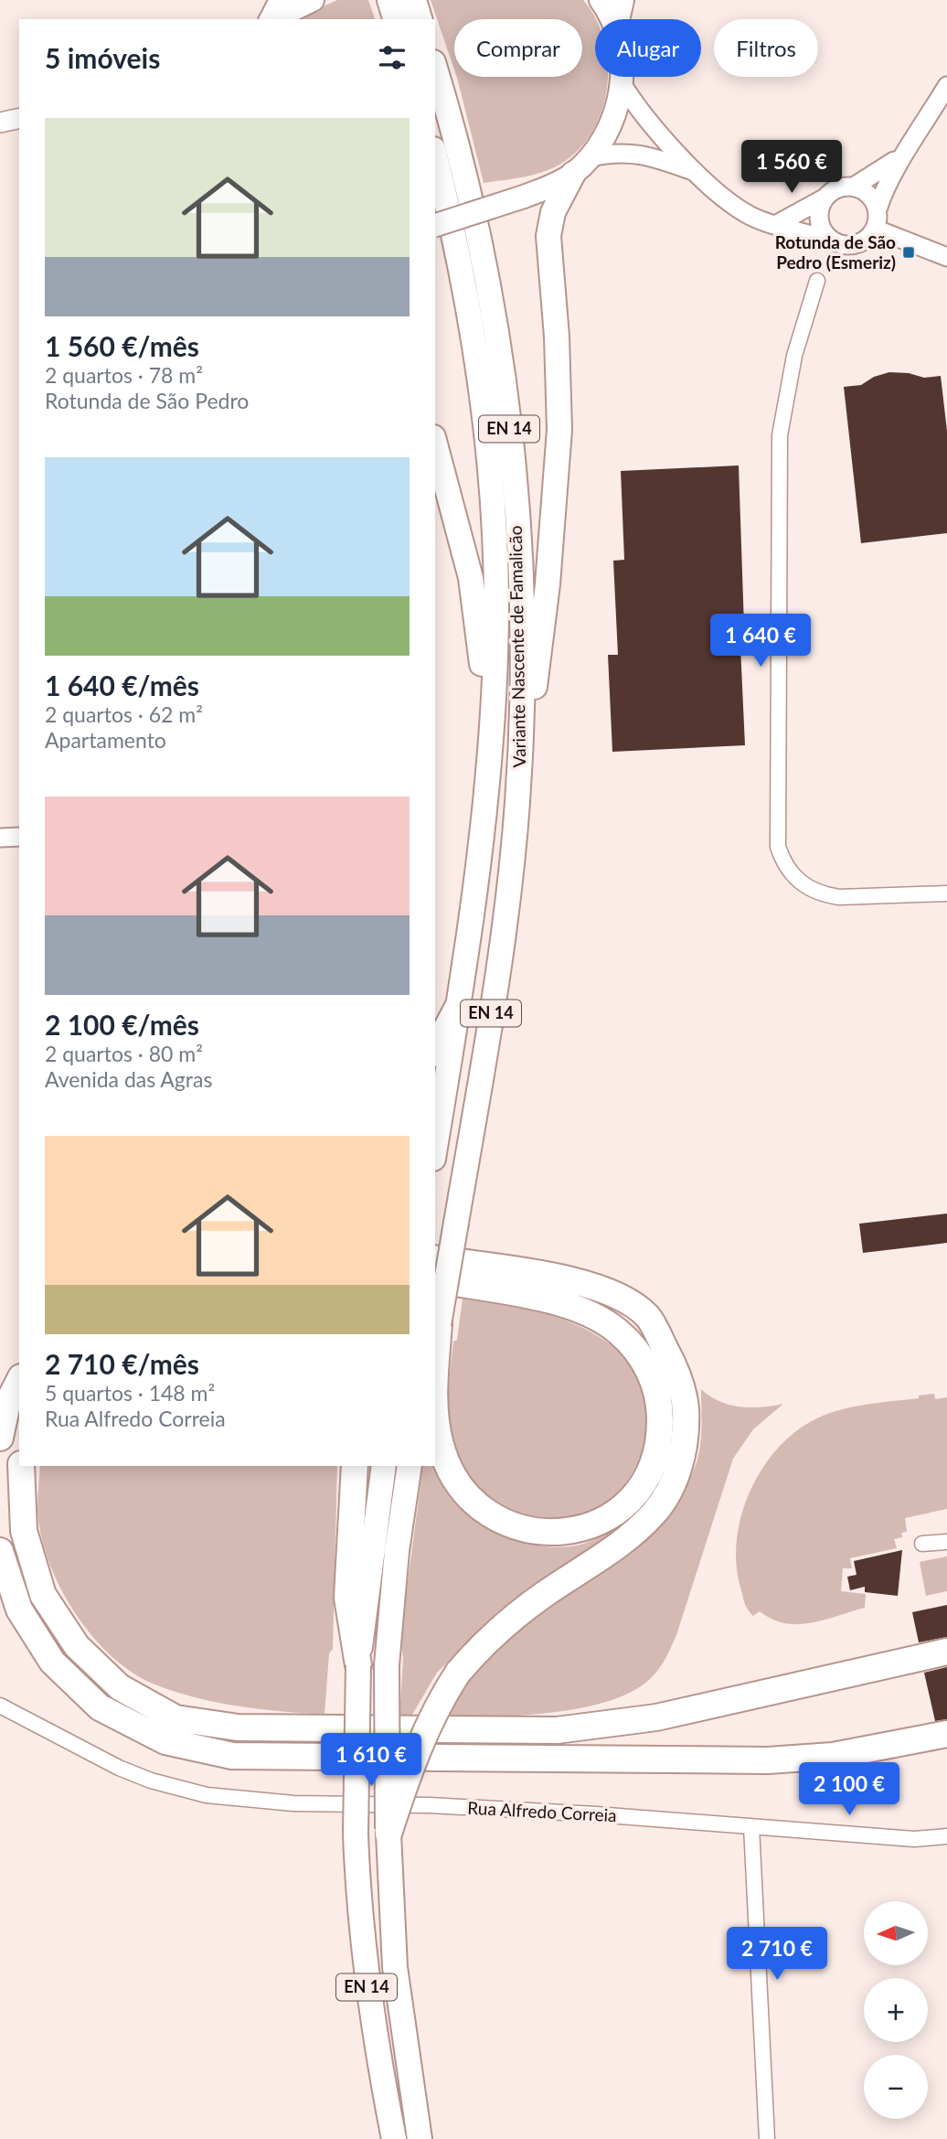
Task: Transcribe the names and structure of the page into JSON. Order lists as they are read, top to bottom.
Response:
{
  "streets": {
    "highway": ["EN 14", "Variante Nascente de Famalicão"],
    "street": ["Rua Alfredo Correia"]
  },
  "places": {
    "transit": ["Rotunda de São Pedro (Esmeriz)"]
  },
  "north": "left",
  "page": {
    "chip": ["Comprar", "Alugar", "Filtros"],
    "heading": "5 imóveis",
    "list": [
      {
        "name": "1 560 €/mês",
        "note": "2 quartos · 78 m² · Rotunda de São Pedro"
      },
      {
        "name": "1 640 €/mês",
        "note": "2 quartos · 62 m² · Apartamento"
      },
      {
        "name": "2 100 €/mês",
        "note": "2 quartos · 80 m² · Avenida das Agras"
      },
      {
        "name": "2 710 €/mês",
        "note": "5 quartos · 148 m² · Rua Alfredo Correia"
      }
    ],
    "price": [
      "1 560 €",
      "1 640 €",
      "1 610 €",
      "2 100 €",
      "2 710 €"
    ],
    "map_buttons": ["+", "−"]
  }
}
